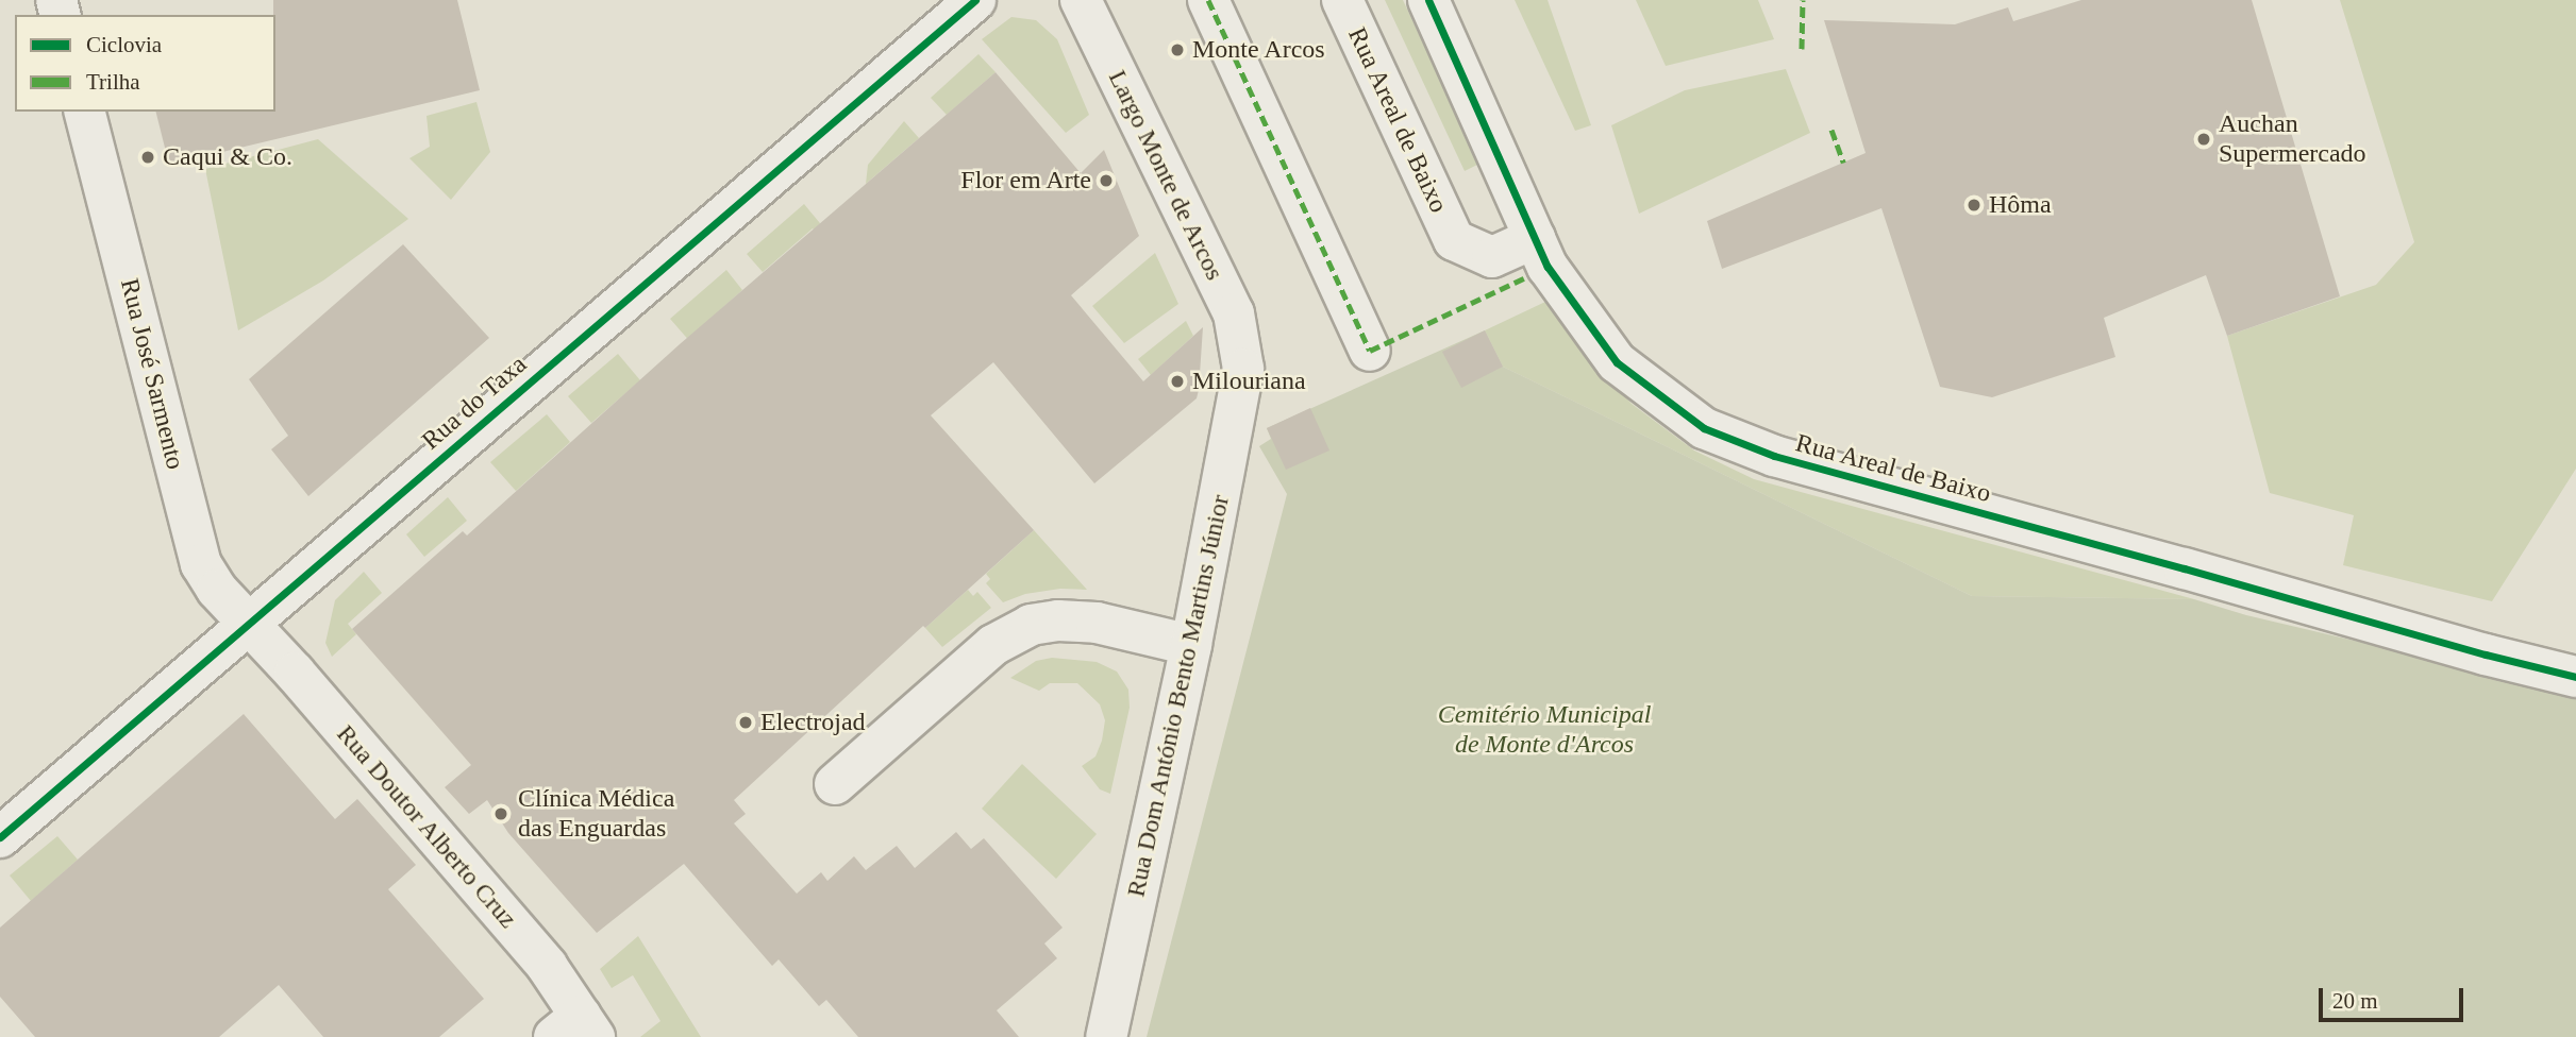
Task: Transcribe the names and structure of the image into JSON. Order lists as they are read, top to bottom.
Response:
{
  "streets": {
    "street": [
      "Rua Areal de Baixo",
      "Largo Monte de Arcos",
      "Rua José Sarmento",
      "Rua do Taxa",
      "Rua Dom António Bento Martins Júnior",
      "Rua Doutor Alberto Cruz"
    ]
  },
  "crossings": [
    ["Largo Monte de Arcos", "Rua Dom António Bento Martins Júnior"],
    ["Rua José Sarmento", "Rua do Taxa"],
    ["Rua José Sarmento", "Rua Doutor Alberto Cruz"],
    ["Rua do Taxa", "Rua Doutor Alberto Cruz"]
  ],
  "parks": ["Cemitério Municipal de Monte d'Arcos"],
  "places": [
    "Monte Arcos",
    "Auchan Supermercado",
    "Caqui & Co.",
    "Flor em Arte",
    "Hôma",
    "Milouriana",
    "Electrojad",
    "Clínica Médica das Enguardas"
  ],
  "legend": ["Ciclovia", "Trilha"],
  "scale_bar": "20 m"
}
